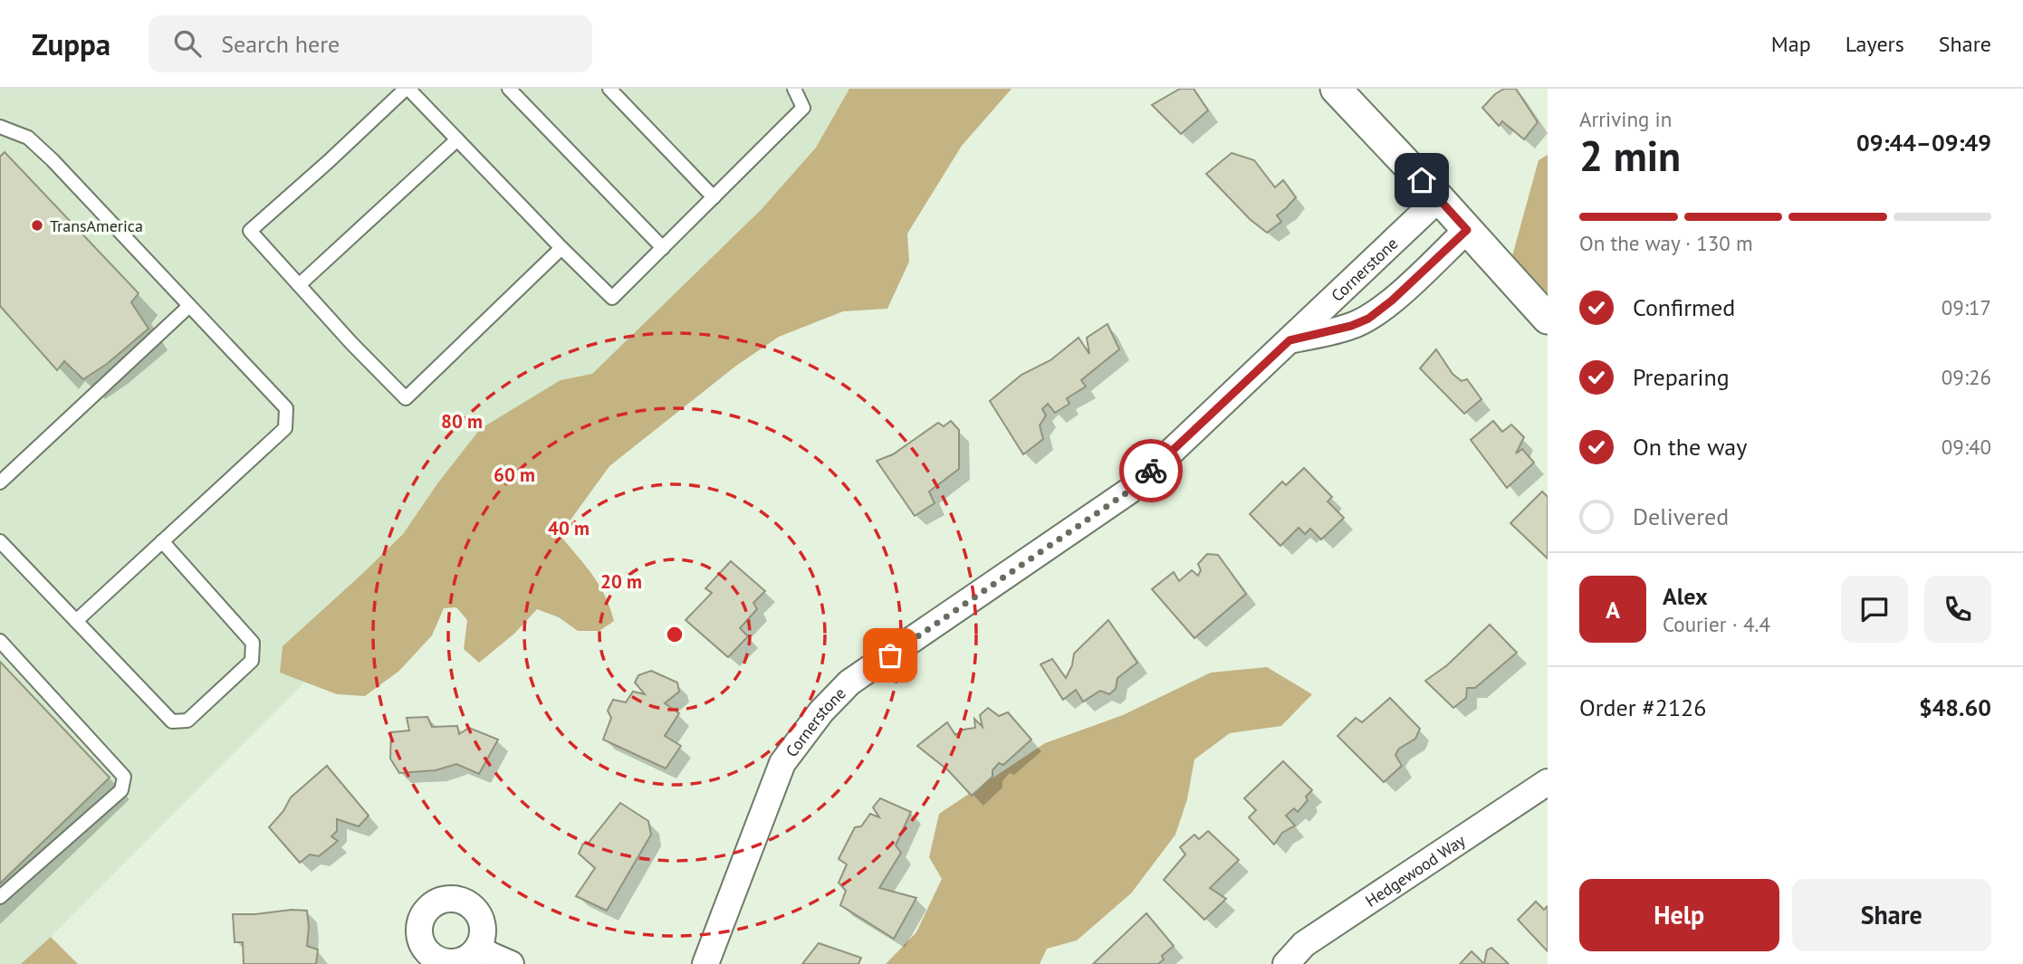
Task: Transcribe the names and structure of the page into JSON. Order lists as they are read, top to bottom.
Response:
{
  "streets": {
    "street": ["Cornerstone", "Hedgewood Way"]
  },
  "places": ["TransAmerica"],
  "page": {
    "header": "Zuppa",
    "search": "Search here",
    "nav": ["Map", "Layers", "Share"],
    "heading": ["2 min", "Arriving in", "09:44–09:49"],
    "panel": [
      "Alex",
      "Courier · 4.4",
      "Order #2126",
      "$48.60"
    ],
    "bar": "On the way · 130 m",
    "list": [
      ["Confirmed", "09:17"],
      ["Preparing", "09:26"],
      ["On the way", "09:40"],
      "Delivered"
    ],
    "round": "A",
    "buttons": ["Help", "Share"]
  },
  "rings": [
    "80 m",
    "60 m",
    "40 m",
    "20 m"
  ]
}
